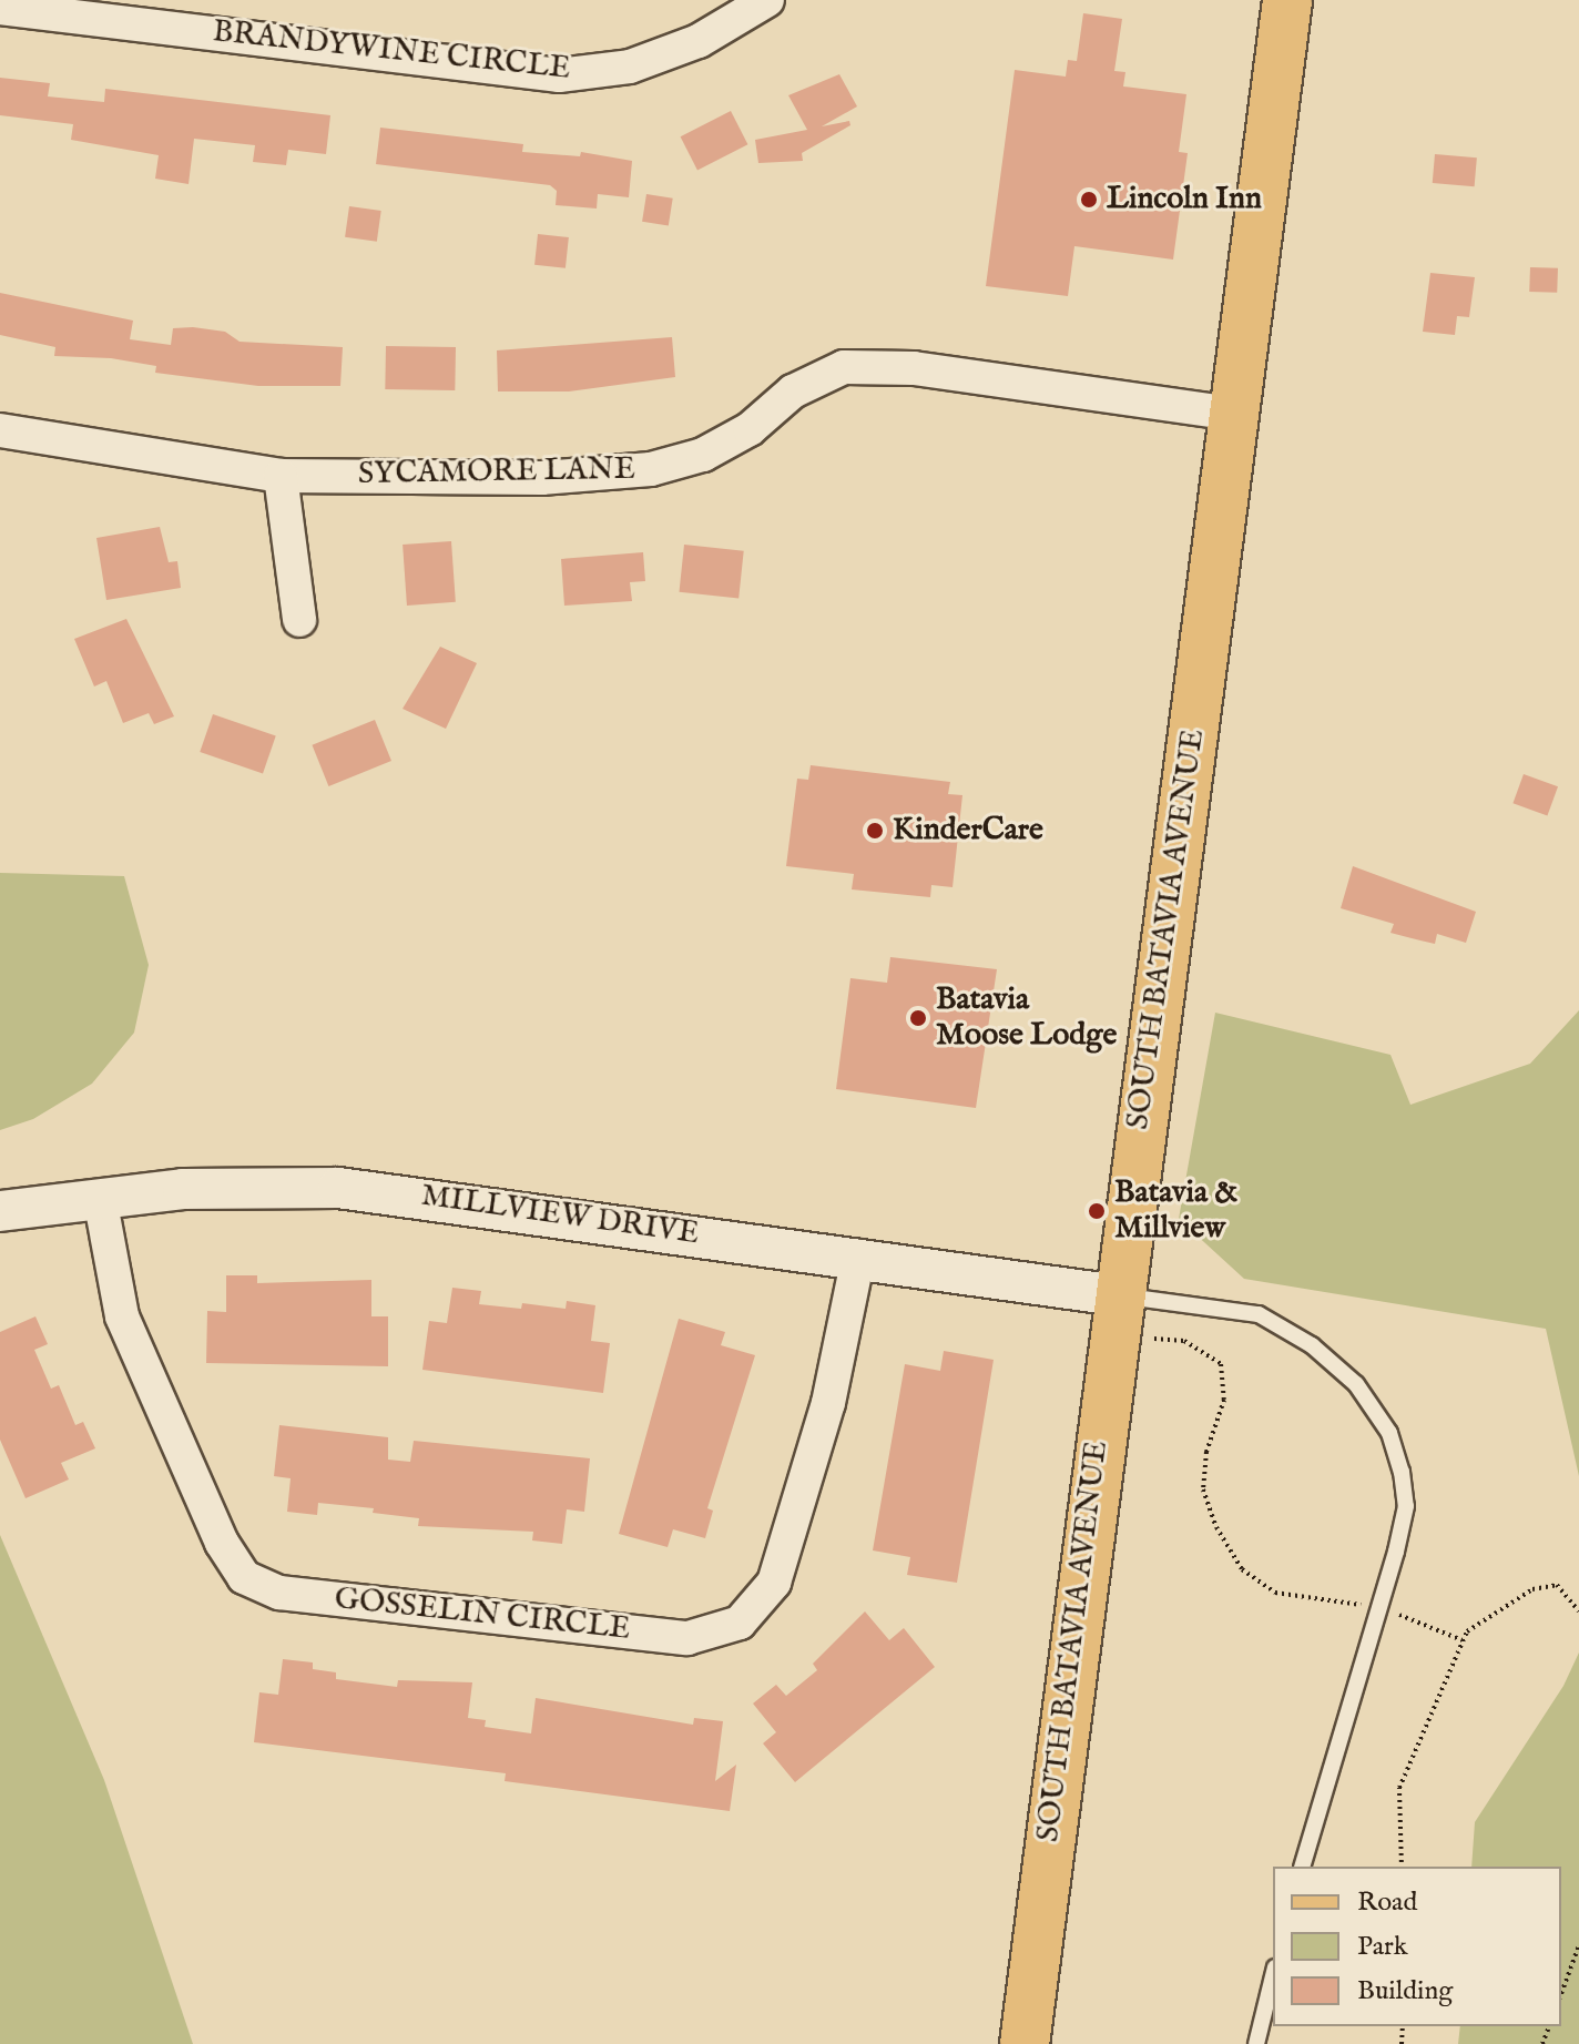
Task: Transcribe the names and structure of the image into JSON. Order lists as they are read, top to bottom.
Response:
{
  "streets": {
    "main road": ["SOUTH BATAVIA AVENUE"],
    "street": [
      "BRANDYWINE CIRCLE",
      "SYCAMORE LANE",
      "MILLVIEW DRIVE",
      "GOSSELIN CIRCLE"
    ]
  },
  "crossings": [
    ["SYCAMORE LANE", "SOUTH BATAVIA AVENUE"],
    ["SOUTH BATAVIA AVENUE", "MILLVIEW DRIVE"],
    ["MILLVIEW DRIVE", "GOSSELIN CIRCLE"]
  ],
  "places": [
    "Lincoln Inn",
    "KinderCare",
    "Batavia Moose Lodge",
    "Batavia & Millview"
  ],
  "legend": ["Road", "Park", "Building"]
}
